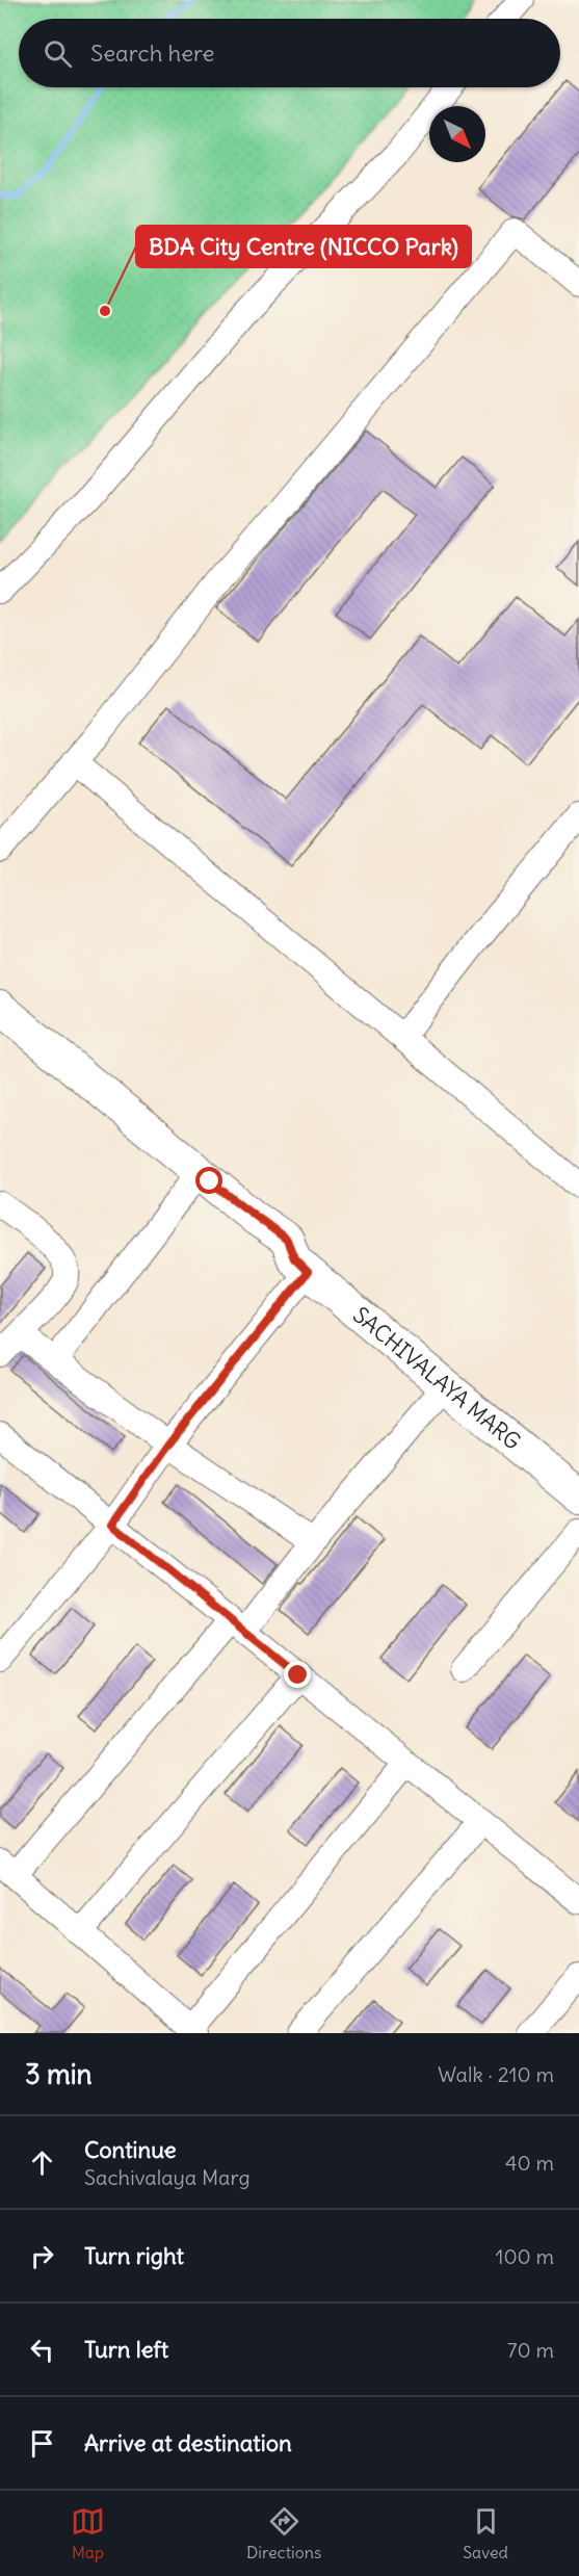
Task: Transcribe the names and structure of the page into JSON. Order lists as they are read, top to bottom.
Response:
{
  "streets": {
    "main road": ["SACHIVALAYA MARG"]
  },
  "places": ["BDA City Centre (NICCO Park)"],
  "north": "bottom right",
  "page": {
    "search": "Search here",
    "heading": ["3 min", "Walk · 210 m"],
    "list": [
      ["Continue", "Sachivalaya Marg", "40 m"],
      ["Turn right", "100 m"],
      ["Turn left", "70 m"],
      "Arrive at destination"
    ],
    "nav": ["Map", "Directions", "Saved"]
  }
}
